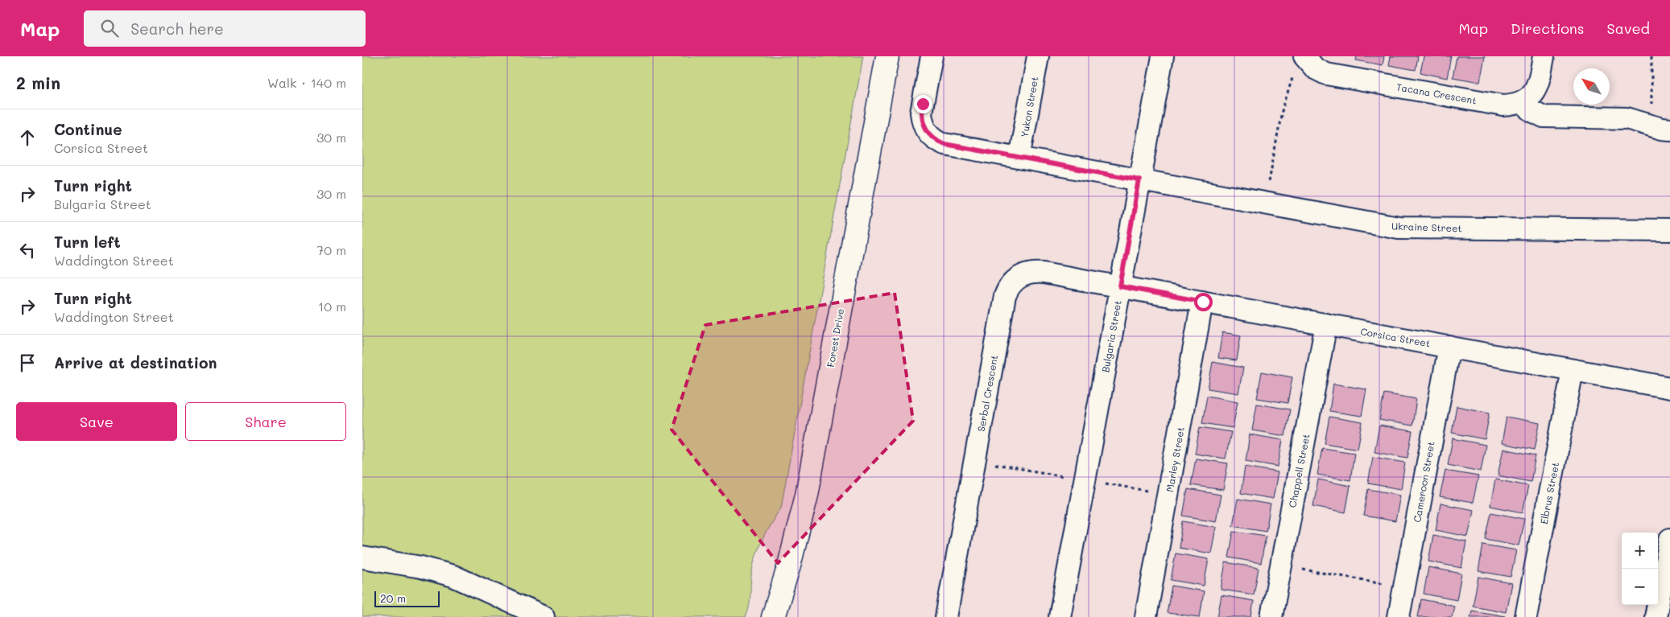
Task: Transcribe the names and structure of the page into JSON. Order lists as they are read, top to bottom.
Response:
{
  "streets": {
    "street": [
      "Tacana Crescent",
      "Yukon Street",
      "Ukraine Street",
      "Bulgaria Street",
      "Corsica Street",
      "Forest Drive",
      "Serbal Crescent",
      "Marley Street",
      "Chappell Street",
      "Cameroon Street",
      "Elbrus Street"
    ]
  },
  "crossings": [
    ["Yukon Street", "Ukraine Street"],
    ["Ukraine Street", "Bulgaria Street"],
    ["Bulgaria Street", "Corsica Street"],
    ["Bulgaria Street", "Serbal Crescent"],
    ["Corsica Street", "Serbal Crescent"],
    ["Corsica Street", "Marley Street"],
    ["Corsica Street", "Chappell Street"],
    ["Corsica Street", "Cameroon Street"],
    ["Corsica Street", "Elbrus Street"]
  ],
  "scale_bar": "20 m",
  "north": "top left",
  "page": {
    "header": "Map",
    "search": "Search here",
    "nav": ["Map", "Directions", "Saved"],
    "heading": ["2 min", "Walk · 140 m"],
    "list": [
      ["Continue", "Corsica Street", "30 m"],
      ["Turn right", "Bulgaria Street", "30 m"],
      ["Turn left", "Waddington Street", "70 m"],
      ["Turn right", "Waddington Street", "10 m"],
      "Arrive at destination"
    ],
    "buttons": ["Save", "Share"],
    "map_buttons": ["+", "−"],
    "scale": "20 m"
  }
}
